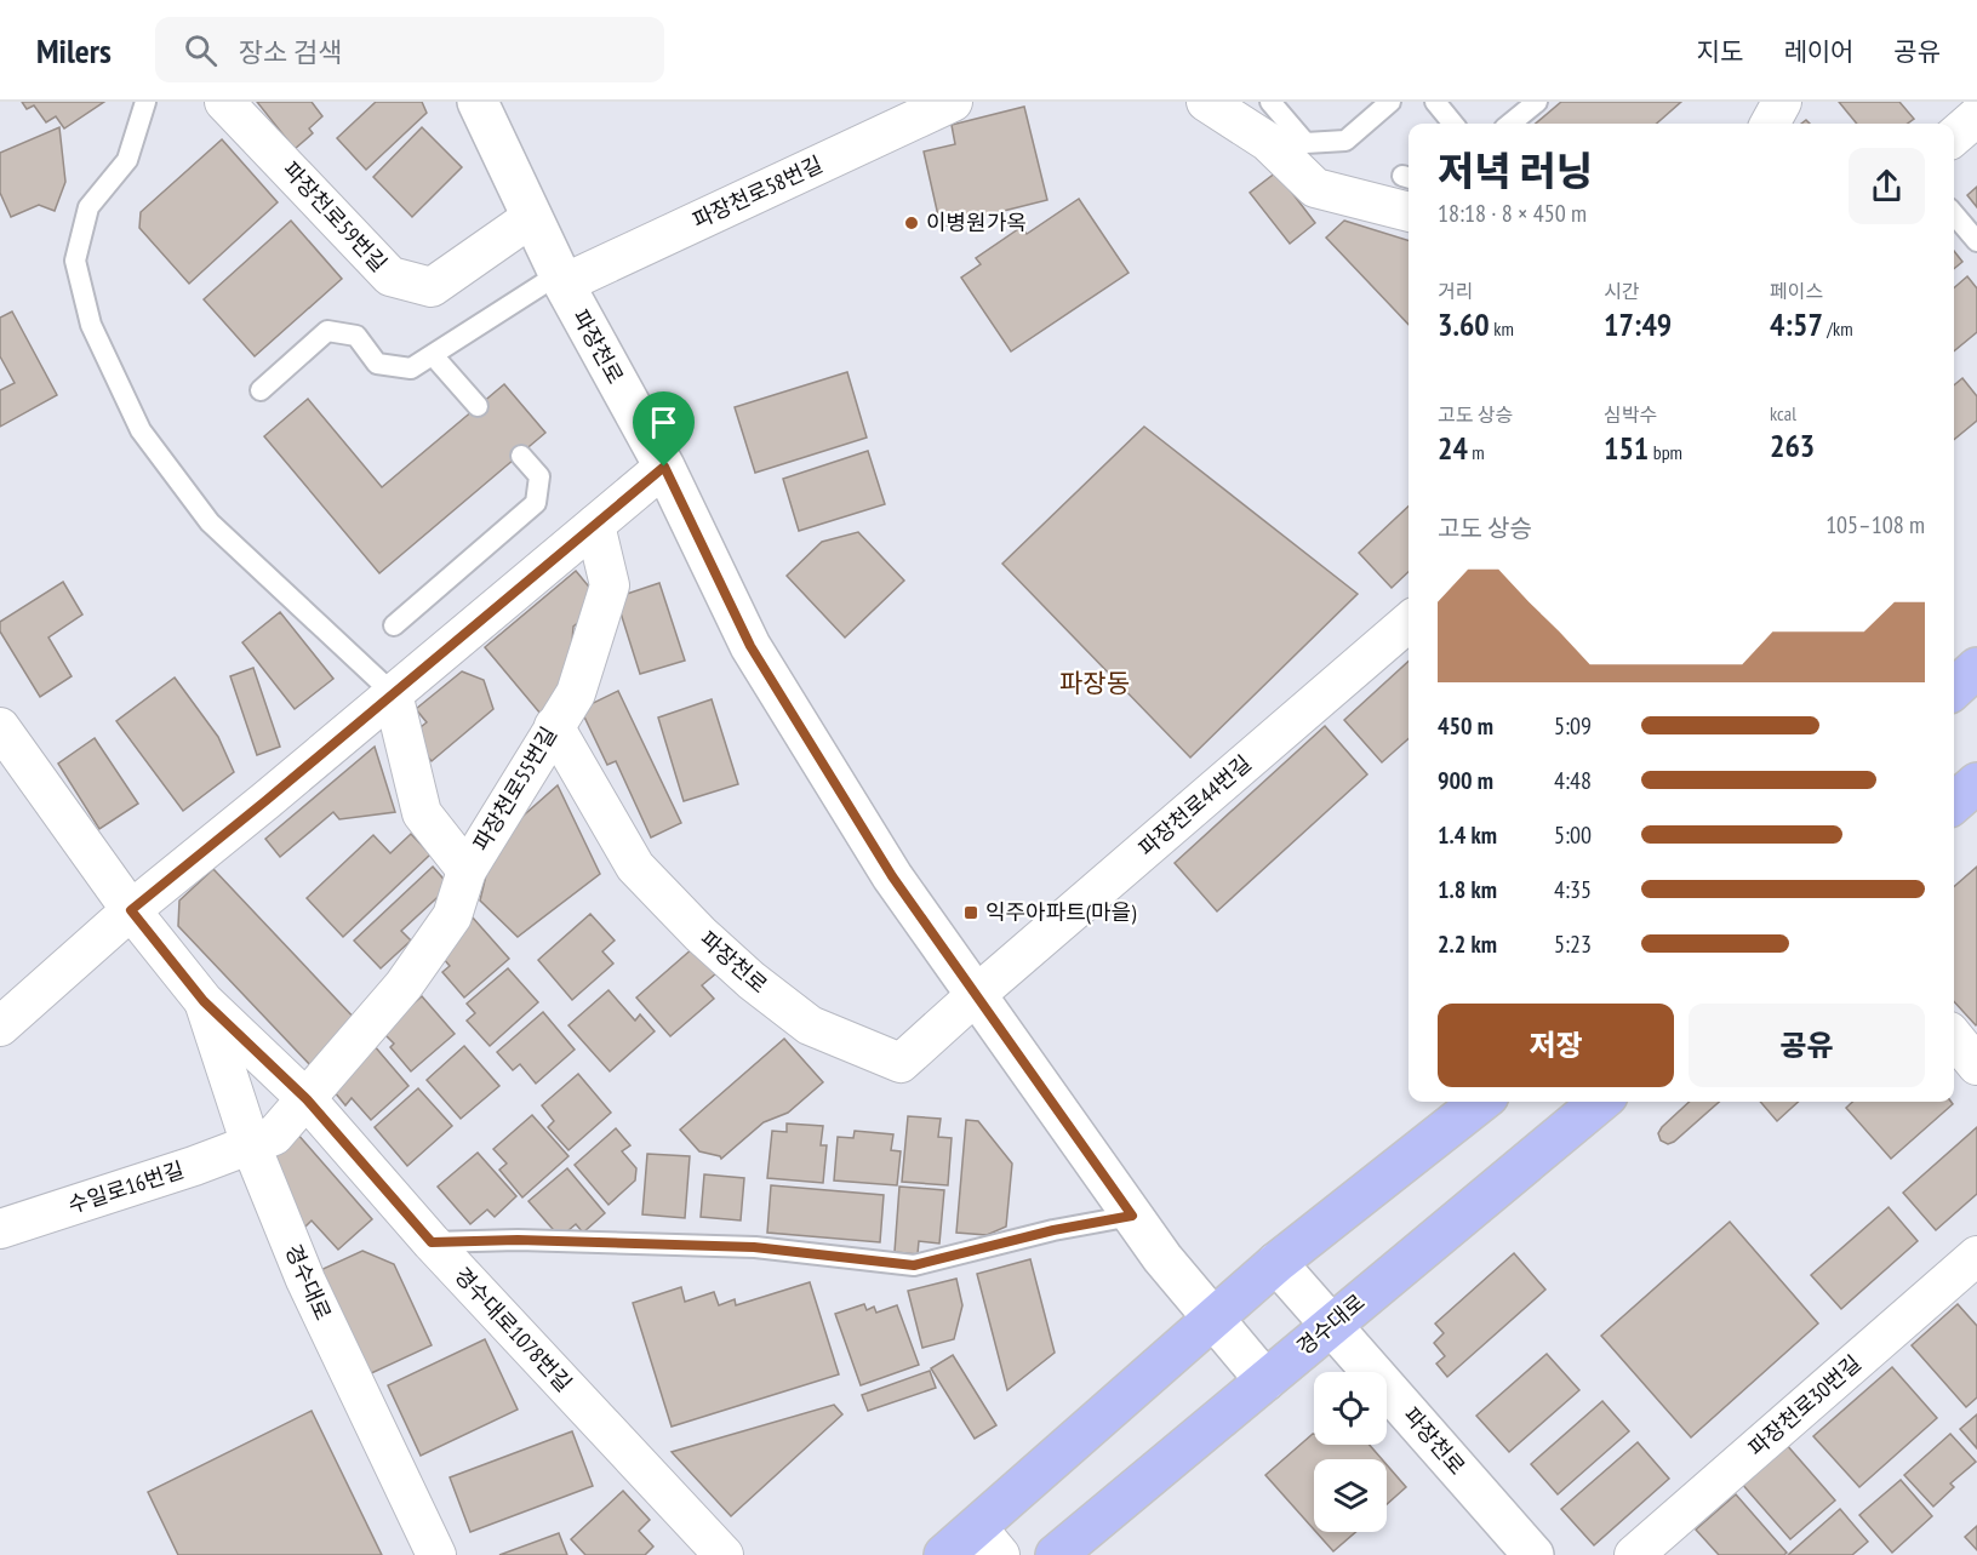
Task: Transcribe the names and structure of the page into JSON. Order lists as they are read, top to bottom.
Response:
{
  "streets": {
    "main road": ["경수대로"],
    "street": [
      "파장천로58번길",
      "파장천로59번길",
      "파장천로",
      "파장천로55번길",
      "파장천로44번길",
      "수일로16번길",
      "경수대로1078번길",
      "파장천로30번길"
    ]
  },
  "crossings": [
    ["파장천로58번길", "파장천로"],
    ["파장천로59번길", "파장천로"],
    ["파장천로", "파장천로55번길"],
    ["파장천로", "파장천로44번길"],
    ["파장천로", "경수대로"],
    ["수일로16번길", "경수대로"],
    ["수일로16번길", "경수대로1078번길"],
    ["경수대로", "경수대로1078번길"]
  ],
  "districts": ["파장동"],
  "places": {
    "other": ["이병원가옥"],
    "transit": ["익주아파트(마을)"]
  },
  "page": {
    "header": "Milers",
    "search": "장소 검색",
    "nav": ["지도", "레이어", "공유"],
    "heading": ["저녁 러닝", "18:18 · 8 × 450 m"],
    "stats": [
      ["거리", "3.60 km"],
      ["시간", "17:49"],
      ["페이스", "4:57 /km"],
      ["고도 상승", "24 m"],
      ["심박수", "151 bpm"],
      ["kcal", "263"]
    ],
    "chart": ["고도 상승", "105–108 m"],
    "list": [
      {
        "name": "450 m",
        "note": "5:09"
      },
      {
        "name": "900 m",
        "note": "4:48"
      },
      {
        "name": "1.4 km",
        "note": "5:00"
      },
      {
        "name": "1.8 km",
        "note": "4:35"
      },
      {
        "name": "2.2 km",
        "note": "5:23"
      }
    ],
    "buttons": ["저장", "공유"]
  }
}
